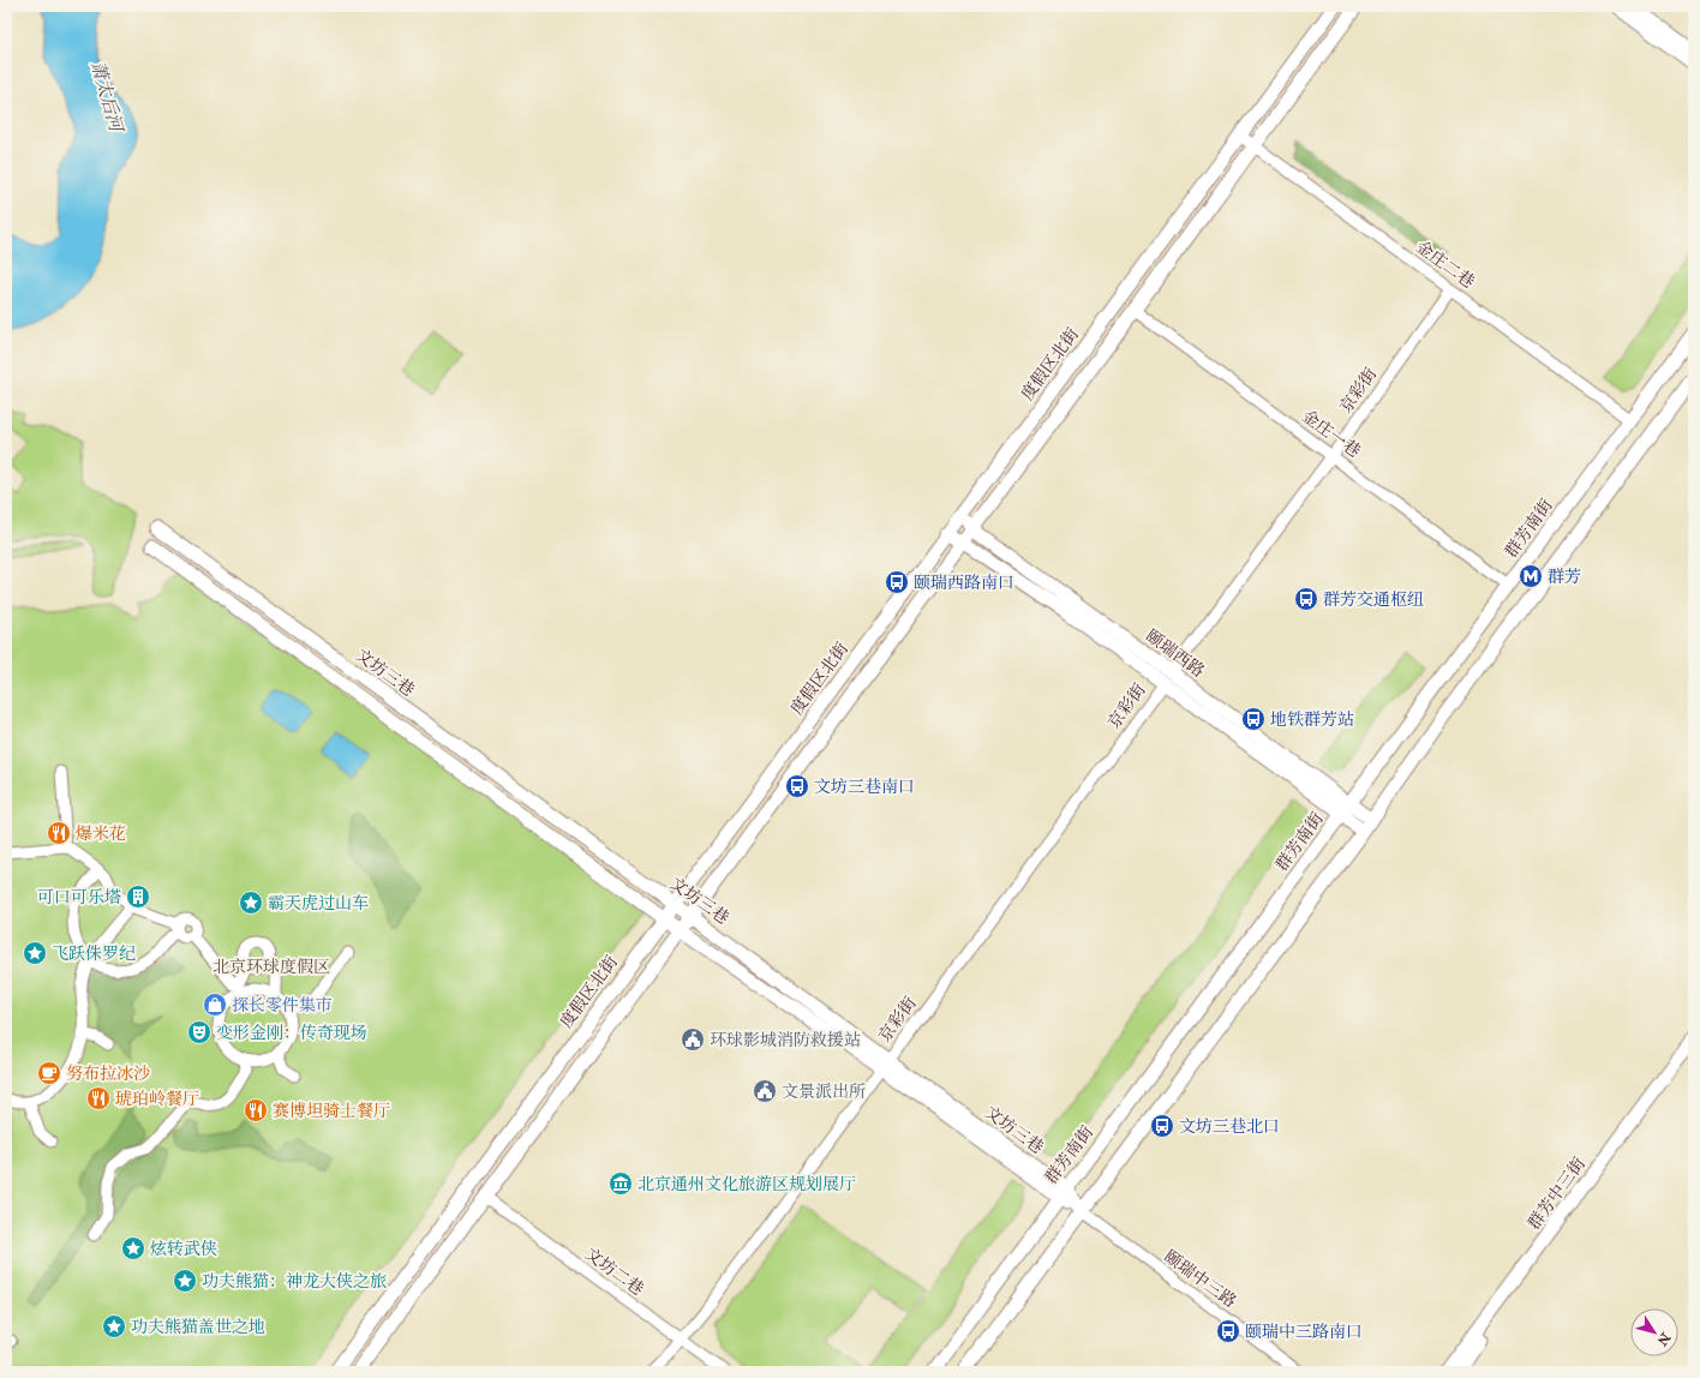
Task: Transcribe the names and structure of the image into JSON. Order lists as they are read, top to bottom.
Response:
{
  "streets": {
    "main road": [
      "度假区北街",
      "群芳南街",
      "颐瑞西路",
      "文坊三巷",
      "群芳中三街"
    ],
    "street": [
      "金庄二巷",
      "京彩街",
      "金庄一巷",
      "文坊二巷",
      "颐瑞中三路"
    ]
  },
  "crossings": [
    ["金庄二巷", "度假区北街"],
    ["金庄二巷", "京彩街"],
    ["金庄二巷", "群芳南街"],
    ["度假区北街", "颐瑞西路"],
    ["度假区北街", "文坊三巷"],
    ["京彩街", "金庄一巷"],
    ["京彩街", "颐瑞西路"],
    ["京彩街", "文坊三巷"],
    ["京彩街", "文坊二巷"],
    ["金庄一巷", "群芳南街"],
    ["群芳南街", "颐瑞西路"],
    ["群芳南街", "文坊三巷"],
    ["文坊三巷", "颐瑞中三路"]
  ],
  "water": ["萧太后河"],
  "parks": ["北京环球度假区"],
  "places": {
    "metro station": ["群芳"],
    "bus stop": [
      "颐瑞西路南口",
      "群芳交通枢纽",
      "地铁群芳站",
      "文坊三巷南口",
      "文坊三巷北口",
      "颐瑞中三路南口"
    ],
    "restaurant": ["爆米花", "琥珀岭餐厅", "赛博坦骑士餐厅"],
    "building": ["可口可乐塔"],
    "place": [
      "霸天虎过山车",
      "飞跃侏罗纪",
      "炫转武侠",
      "功夫熊猫：神龙大侠之旅",
      "功夫熊猫盖世之地"
    ],
    "shop": ["探长零件集市"],
    "theatre": ["变形金刚：传奇现场"],
    "public building": ["环球影城消防救援站", "文景派出所"],
    "cafe": ["努布拉冰沙"],
    "museum": ["北京通州文化旅游区规划展厅"]
  },
  "north": "bottom right"
}
